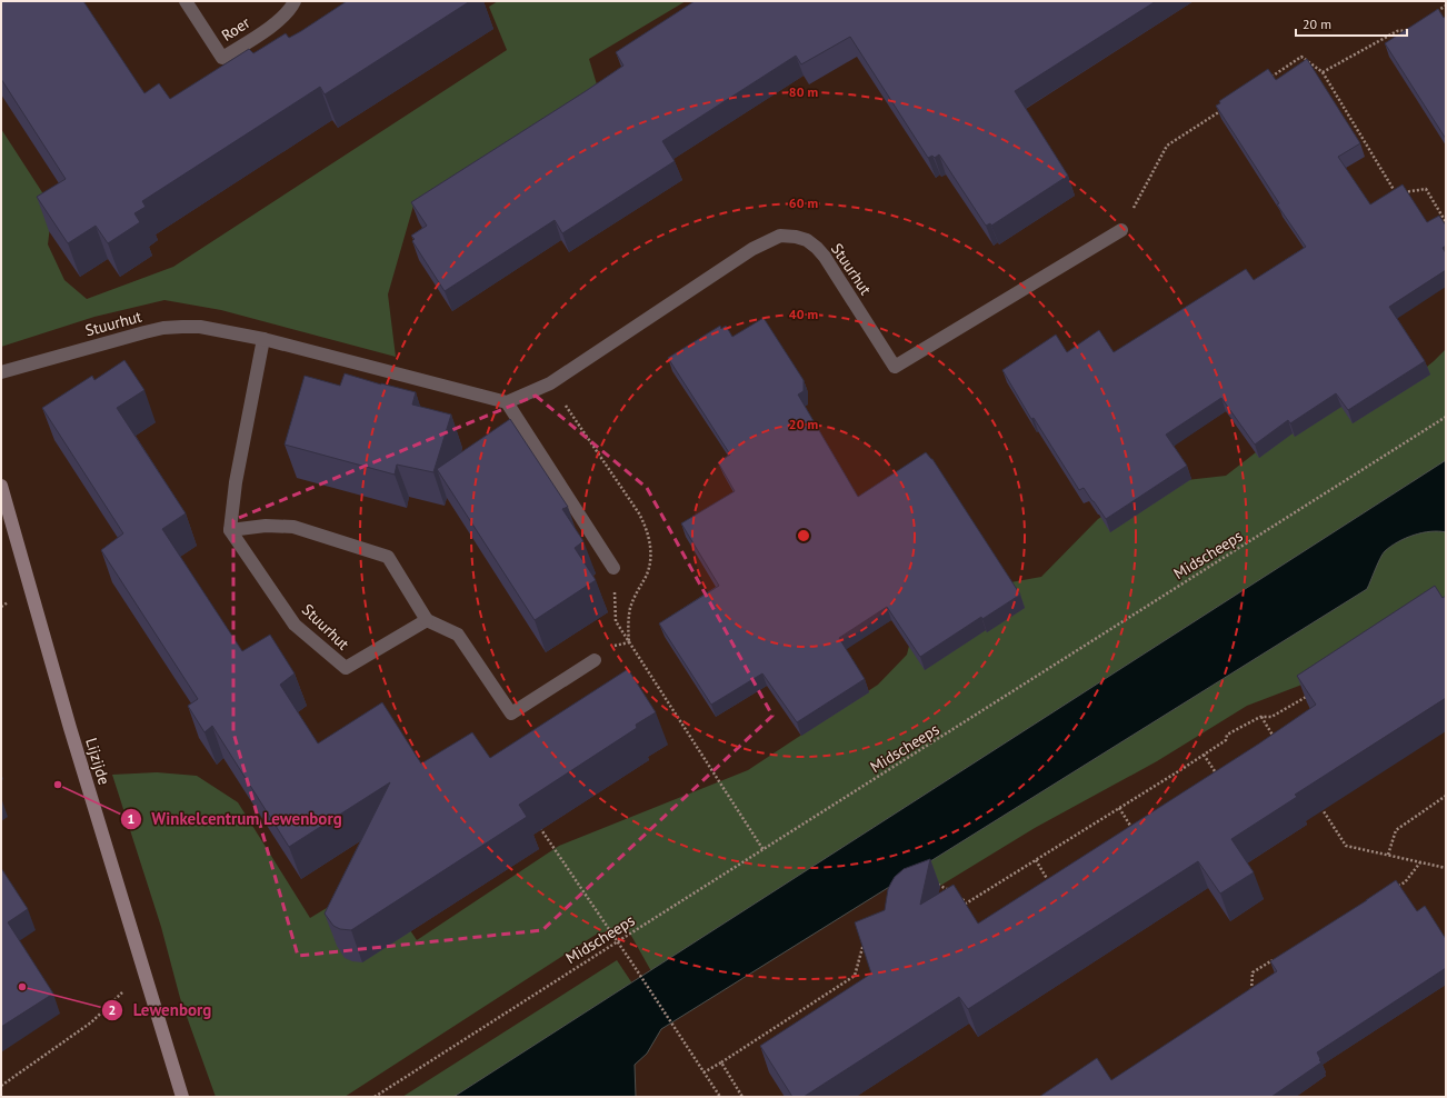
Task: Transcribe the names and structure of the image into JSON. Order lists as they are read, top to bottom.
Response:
{
  "streets": {
    "street": ["Roer", "Stuurhut", "Lijzijde"],
    "path": ["Midscheeps"]
  },
  "places": ["Winkelcentrum Lewenborg", "Lewenborg"],
  "scale_bar": "20 m",
  "rings": [
    "80 m",
    "60 m",
    "40 m",
    "20 m"
  ]
}
